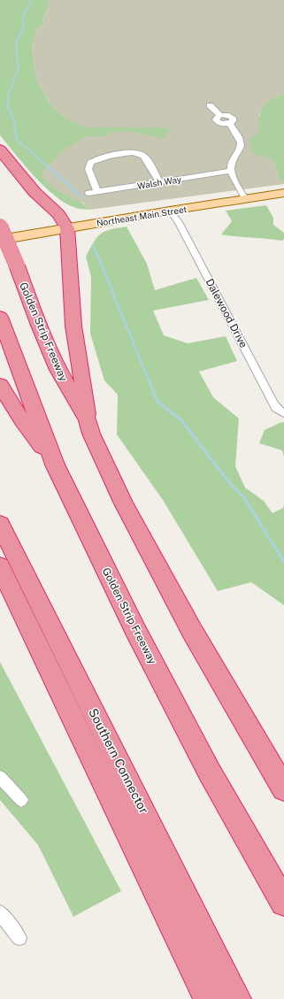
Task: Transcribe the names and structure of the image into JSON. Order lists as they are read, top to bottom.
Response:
{
  "streets": {
    "highway": ["Golden Strip Freeway", "Southern Connector"],
    "main road": ["Northeast Main Street"],
    "street": ["Walsh Way", "Dalewood Drive"]
  },
  "crossings": [
    ["Northeast Main Street", "Dalewood Drive"]
  ]
}
